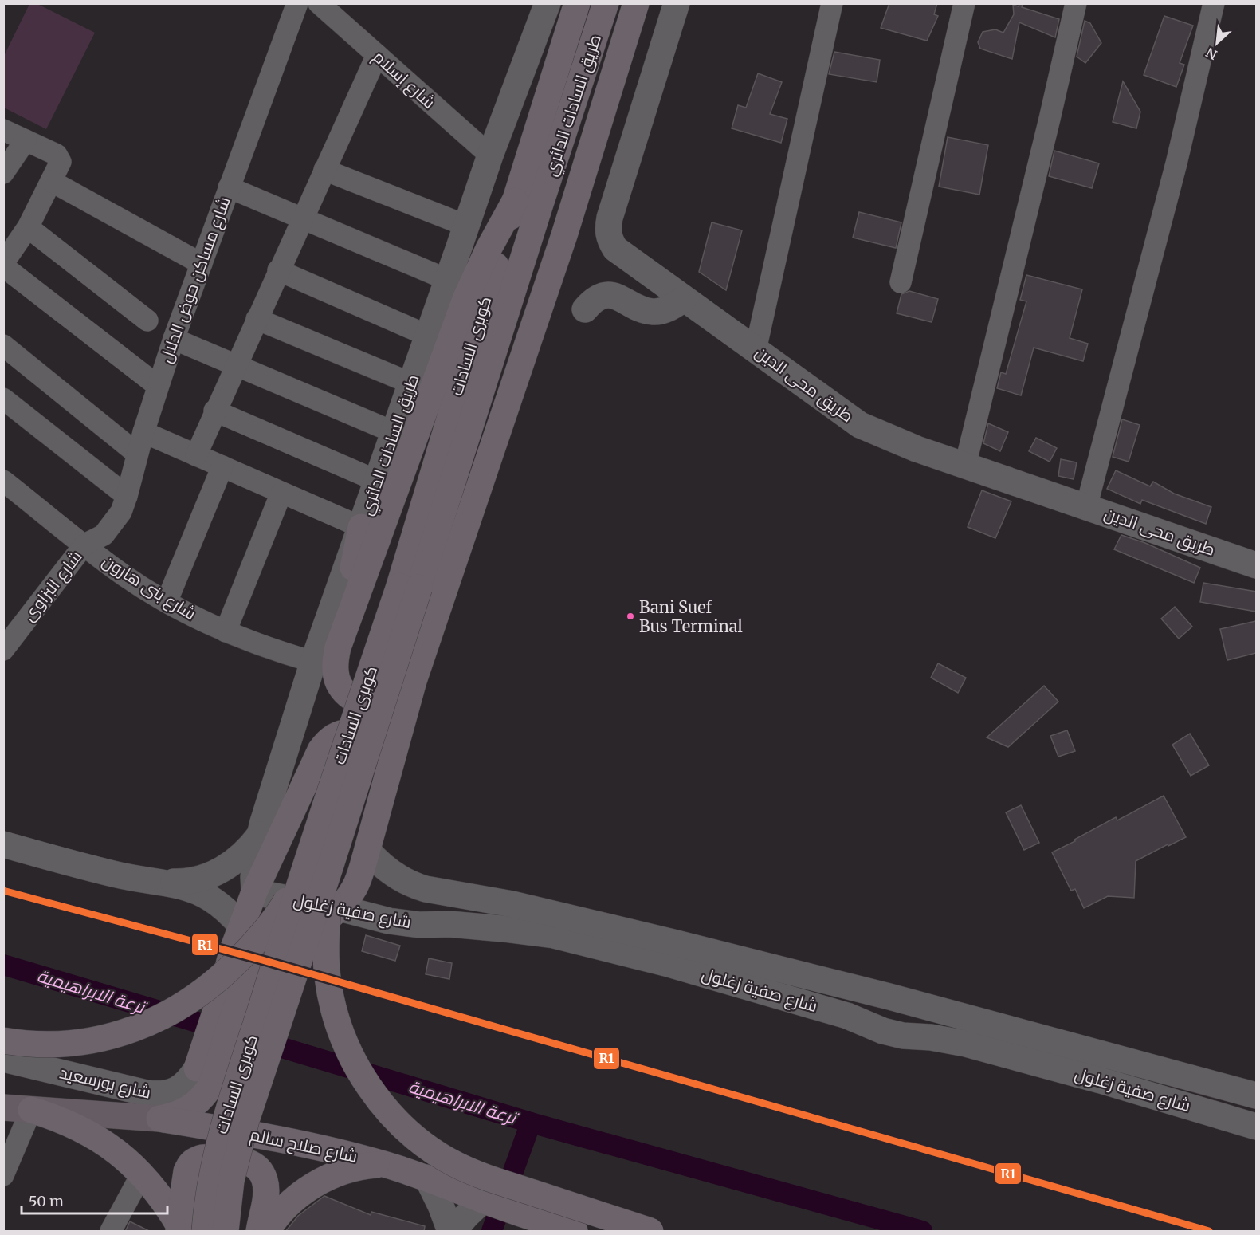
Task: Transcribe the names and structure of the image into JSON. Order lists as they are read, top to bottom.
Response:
{
  "streets": {
    "highway": ["طريق السادات الدائري", "كوبرى السادات", "شارع صلاح سالم"],
    "street": [
      "شارع إسلام",
      "شارع مساكن حوض الدلال",
      "طريق محى الدين",
      "شارع البزاوى",
      "شارع بنى هارون",
      "شارع صفية زغلول",
      "شارع بورسعيد"
    ]
  },
  "crossings": [
    ["شارع إسلام", "طريق السادات الدائري"],
    ["طريق السادات الدائري", "كوبرى السادات"],
    ["طريق السادات الدائري", "شارع بنى هارون"],
    ["طريق السادات الدائري", "شارع صفية زغلول"],
    ["شارع مساكن حوض الدلال", "شارع البزاوى"],
    ["شارع مساكن حوض الدلال", "شارع بنى هارون"],
    ["شارع البزاوى", "شارع بنى هارون"]
  ],
  "water": ["ترعة الابراهيمية"],
  "places": ["Bani Suef Bus Terminal"],
  "lines": ["transit line R1"],
  "scale_bar": "50 m",
  "north": "bottom left"
}
